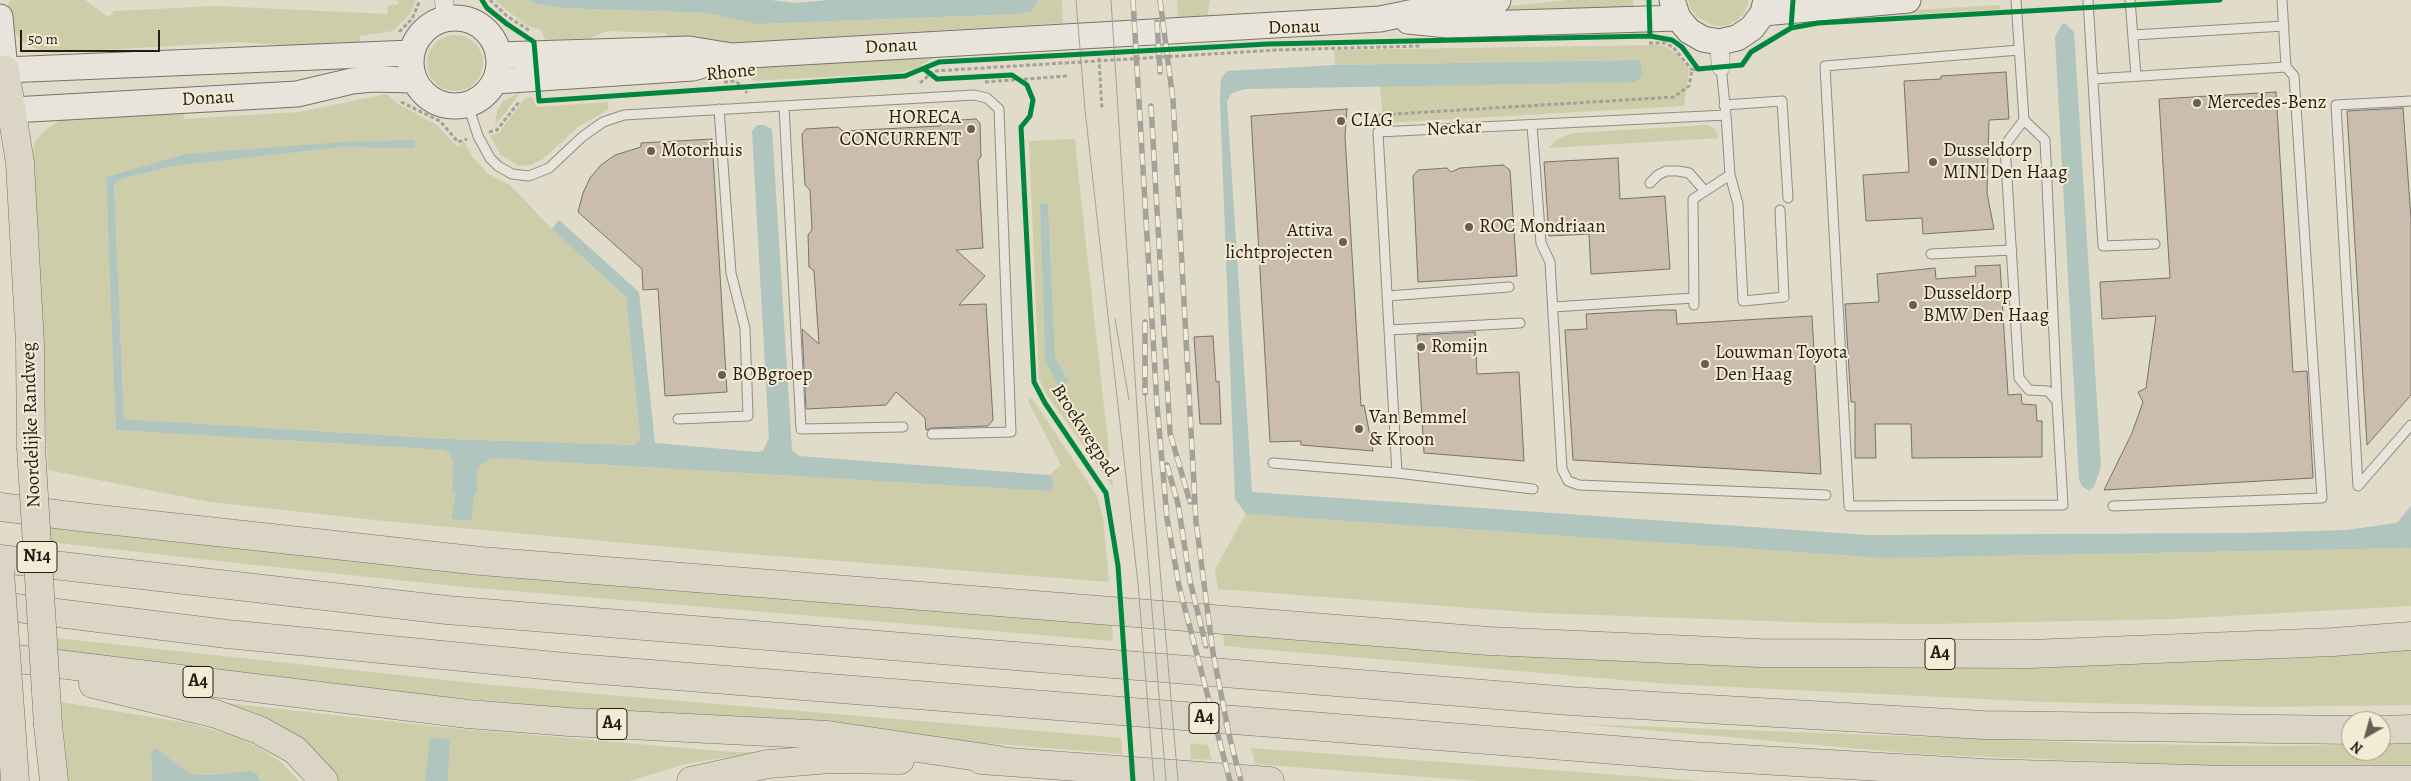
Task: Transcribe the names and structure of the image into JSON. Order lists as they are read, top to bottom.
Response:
{
  "streets": {
    "main road": [
      "Donau",
      "Noordelijke Randweg",
      "N14",
      "A4"
    ],
    "lane": ["Rhone", "Neckar"],
    "cycle path": ["Broekwegpad"]
  },
  "crossings": [
    ["Donau", "Rhone"],
    ["Donau", "Noordelijke Randweg"],
    ["Donau", "N14"],
    ["Noordelijke Randweg", "N14"]
  ],
  "places": [
    "Mercedes-Benz",
    "CIAG",
    "HORECA CONCURRENT",
    "Motorhuis",
    "Dusseldorp MINI Den Haag",
    "ROC Mondriaan",
    "Attiva lichtprojecten",
    "Dusseldorp BMW Den Haag",
    "Romijn",
    "Louwman Toyota Den Haag",
    "BOBgroep",
    "Van Bemmel & Kroon"
  ],
  "scale_bar": "50 m",
  "north": "bottom left"
}
